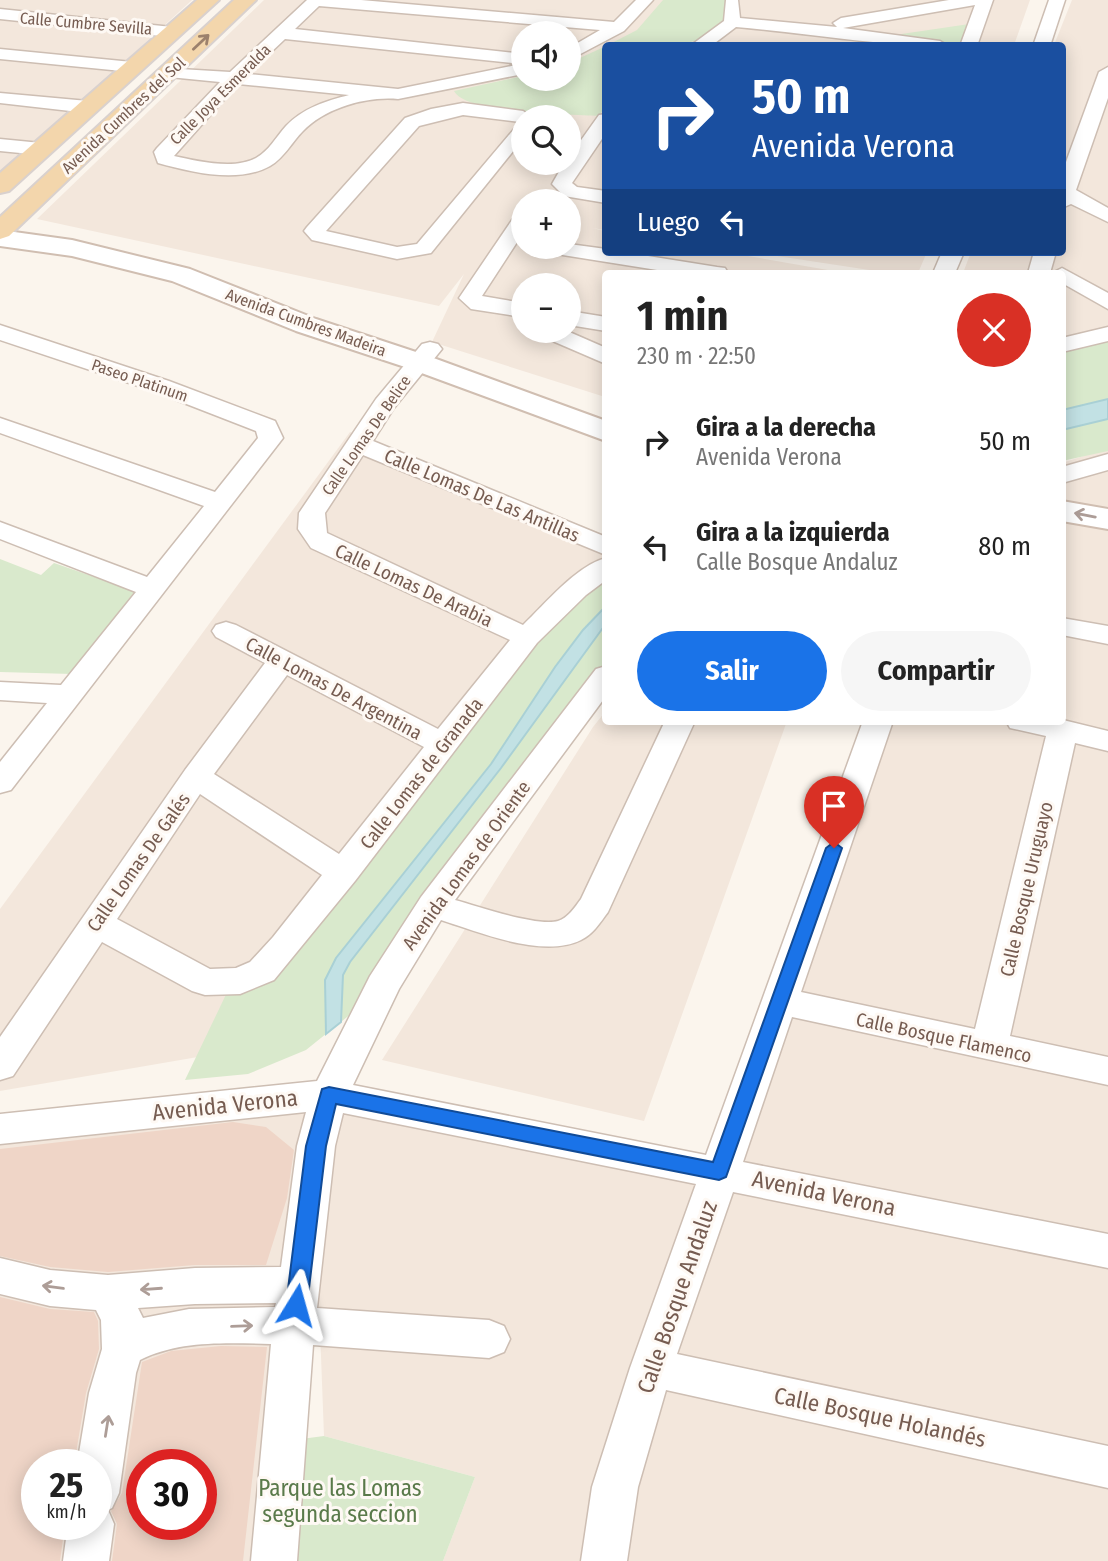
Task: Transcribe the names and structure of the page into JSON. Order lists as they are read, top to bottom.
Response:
{
  "streets": {
    "main road": ["Avenida Cumbres del Sol"],
    "street": [
      "Calle Cumbre Sevilla",
      "Calle Joya Esmeralda",
      "Avenida Cumbres Madeira",
      "Paseo Platinum",
      "Calle Lomas De Belice",
      "Calle Lomas De Las Antillas",
      "Calle Lomas De Arabia",
      "Calle Lomas De Argentina",
      "Calle Lomas de Granada",
      "Calle Lomas De Galés",
      "Avenida Lomas de Oriente",
      "Calle Bosque Uruguayo",
      "Calle Bosque Flamenco",
      "Avenida Verona",
      "Calle Bosque Andaluz",
      "Calle Bosque Holandés"
    ]
  },
  "crossings": [
    ["Calle Cumbre Sevilla", "Avenida Cumbres del Sol"],
    ["Avenida Cumbres del Sol", "Avenida Cumbres Madeira"],
    ["Avenida Cumbres Madeira", "Calle Lomas De Belice"],
    ["Calle Lomas De Belice", "Calle Lomas De Las Antillas"],
    ["Calle Lomas De Belice", "Calle Lomas De Arabia"],
    ["Calle Lomas De Arabia", "Calle Lomas de Granada"],
    ["Calle Lomas De Argentina", "Calle Lomas de Granada"],
    ["Calle Lomas De Argentina", "Calle Lomas De Galés"],
    ["Calle Lomas de Granada", "Calle Lomas De Galés"],
    ["Avenida Lomas de Oriente", "Avenida Verona"],
    ["Calle Bosque Uruguayo", "Calle Bosque Flamenco"],
    ["Calle Bosque Flamenco", "Calle Bosque Andaluz"],
    ["Avenida Verona", "Calle Bosque Andaluz"],
    ["Calle Bosque Andaluz", "Calle Bosque Holandés"]
  ],
  "parks": ["Parque las Lomas segunda seccion"],
  "page": {
    "map_buttons": ["+", "−"],
    "turn": ["50 m", "Avenida Verona"],
    "then": "Luego",
    "heading": ["1 min", "230 m · 22:50"],
    "list": [
      {
        "name": "Gira a la derecha",
        "note": "Avenida Verona",
        "value": "50 m"
      },
      {
        "name": "Gira a la izquierda",
        "note": "Calle Bosque Andaluz",
        "value": "80 m"
      }
    ],
    "buttons": ["Salir", "Compartir"],
    "speed": "25 km/h",
    "limit": "30"
  }
}
